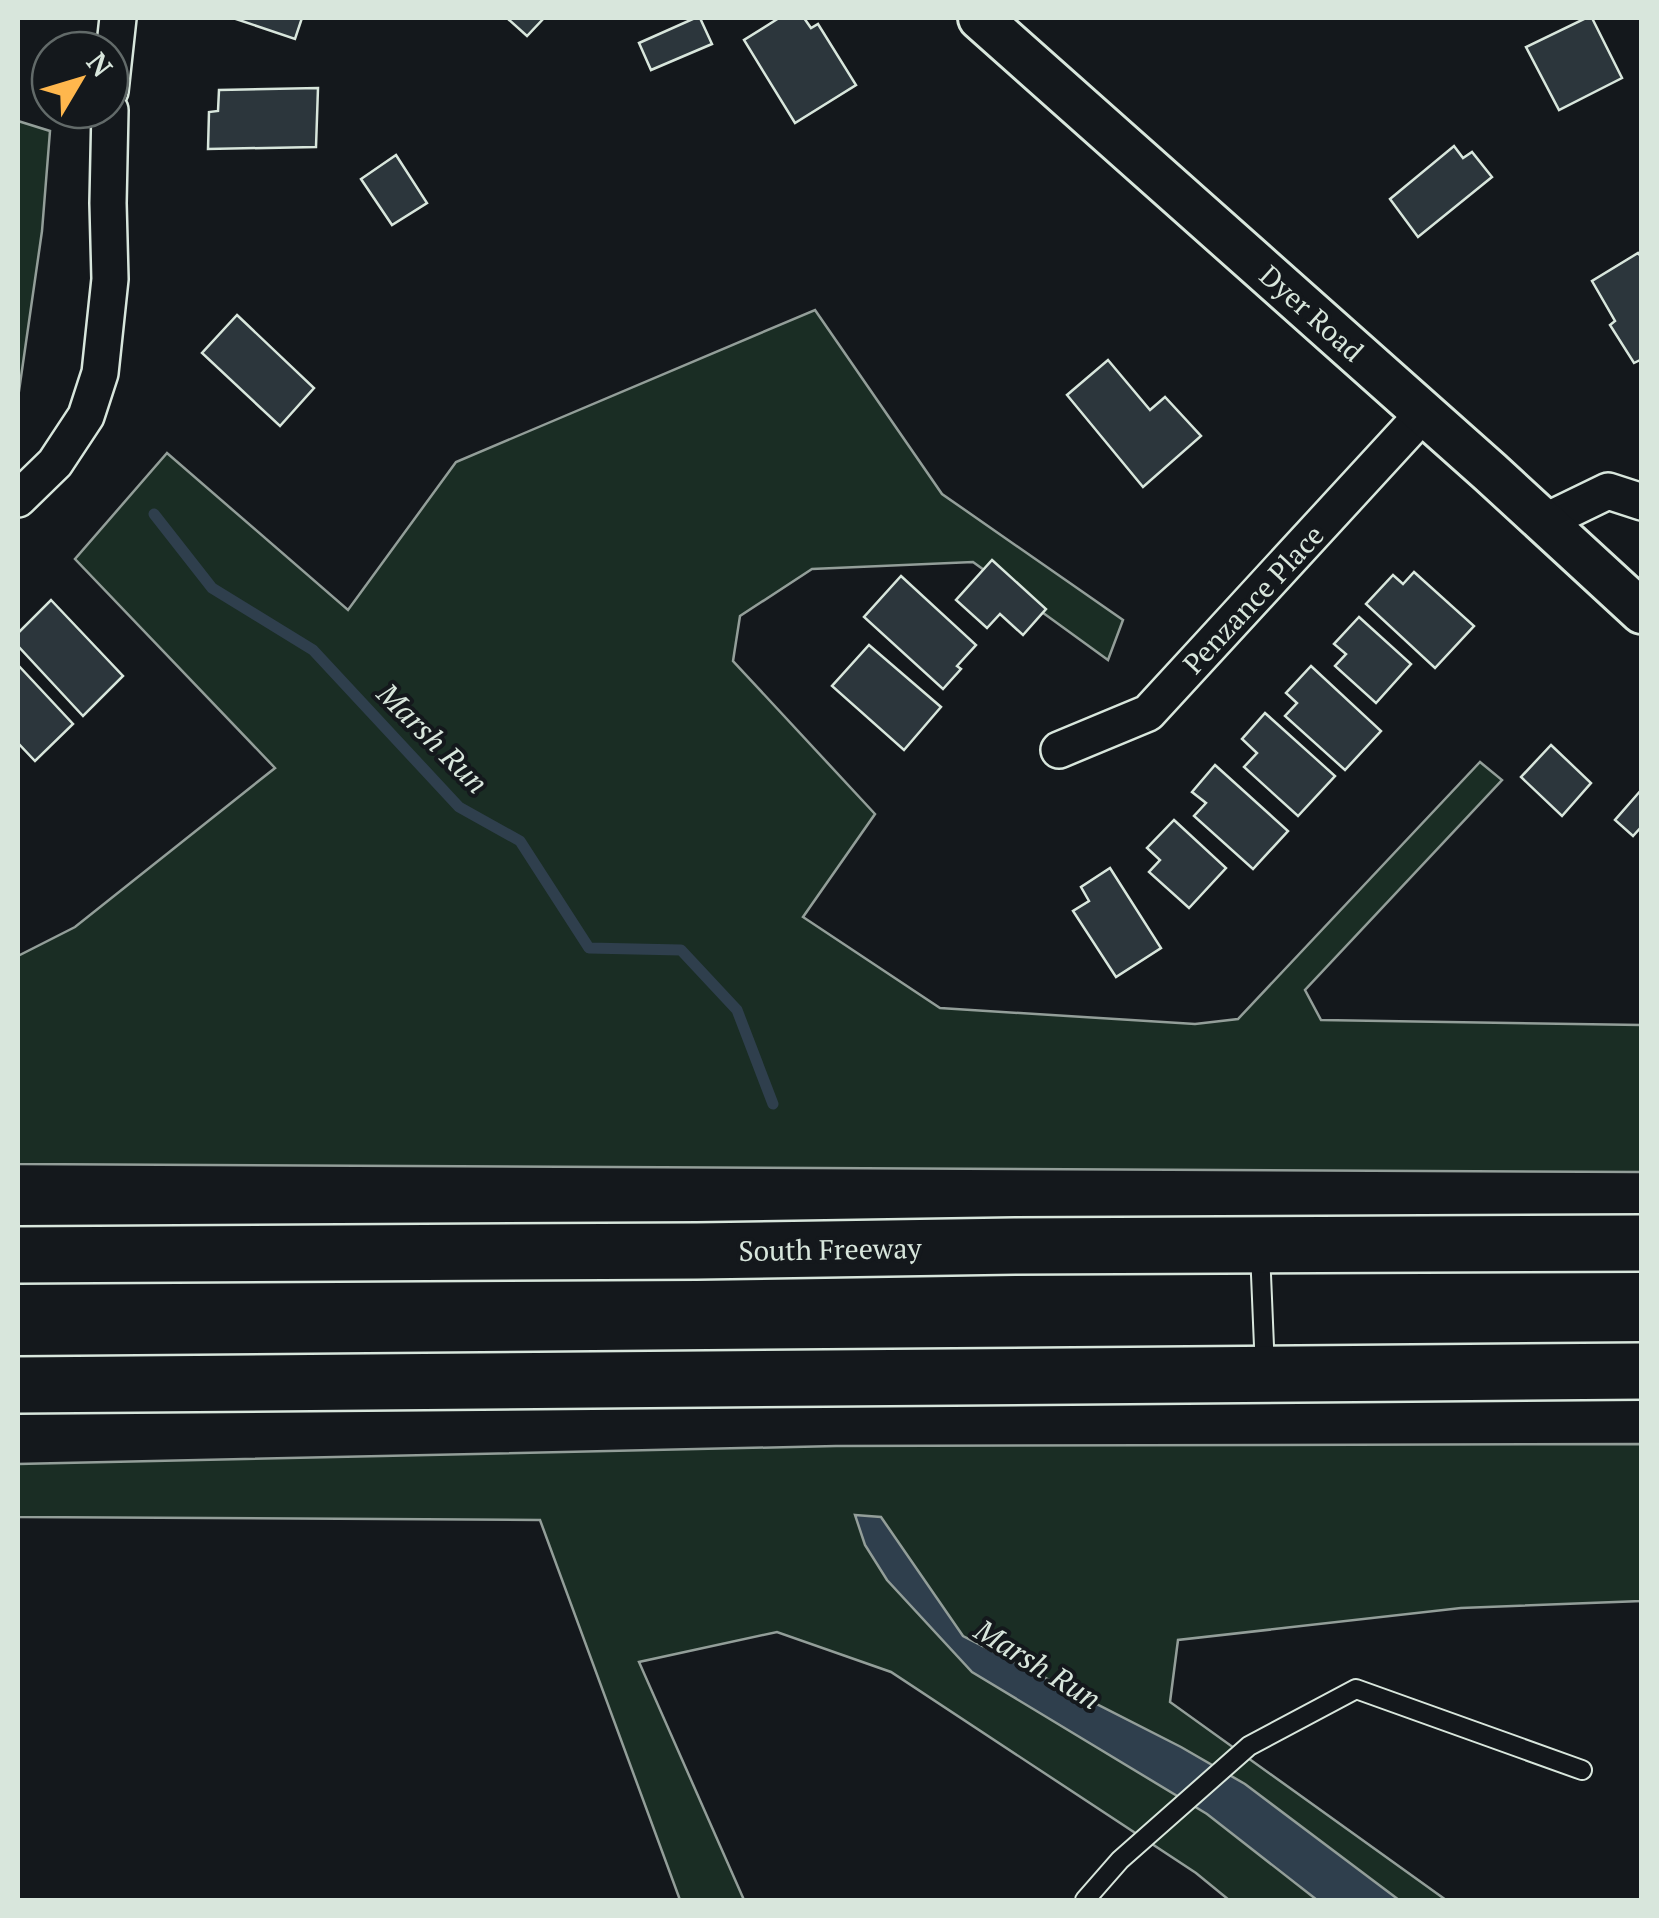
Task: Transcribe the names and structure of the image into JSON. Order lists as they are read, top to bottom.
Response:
{
  "streets": {
    "highway": ["South Freeway"],
    "street": ["Dyer Road", "Penzance Place"]
  },
  "crossings": [
    ["Dyer Road", "Penzance Place"]
  ],
  "water": ["Marsh Run"],
  "north": "top right"
}
